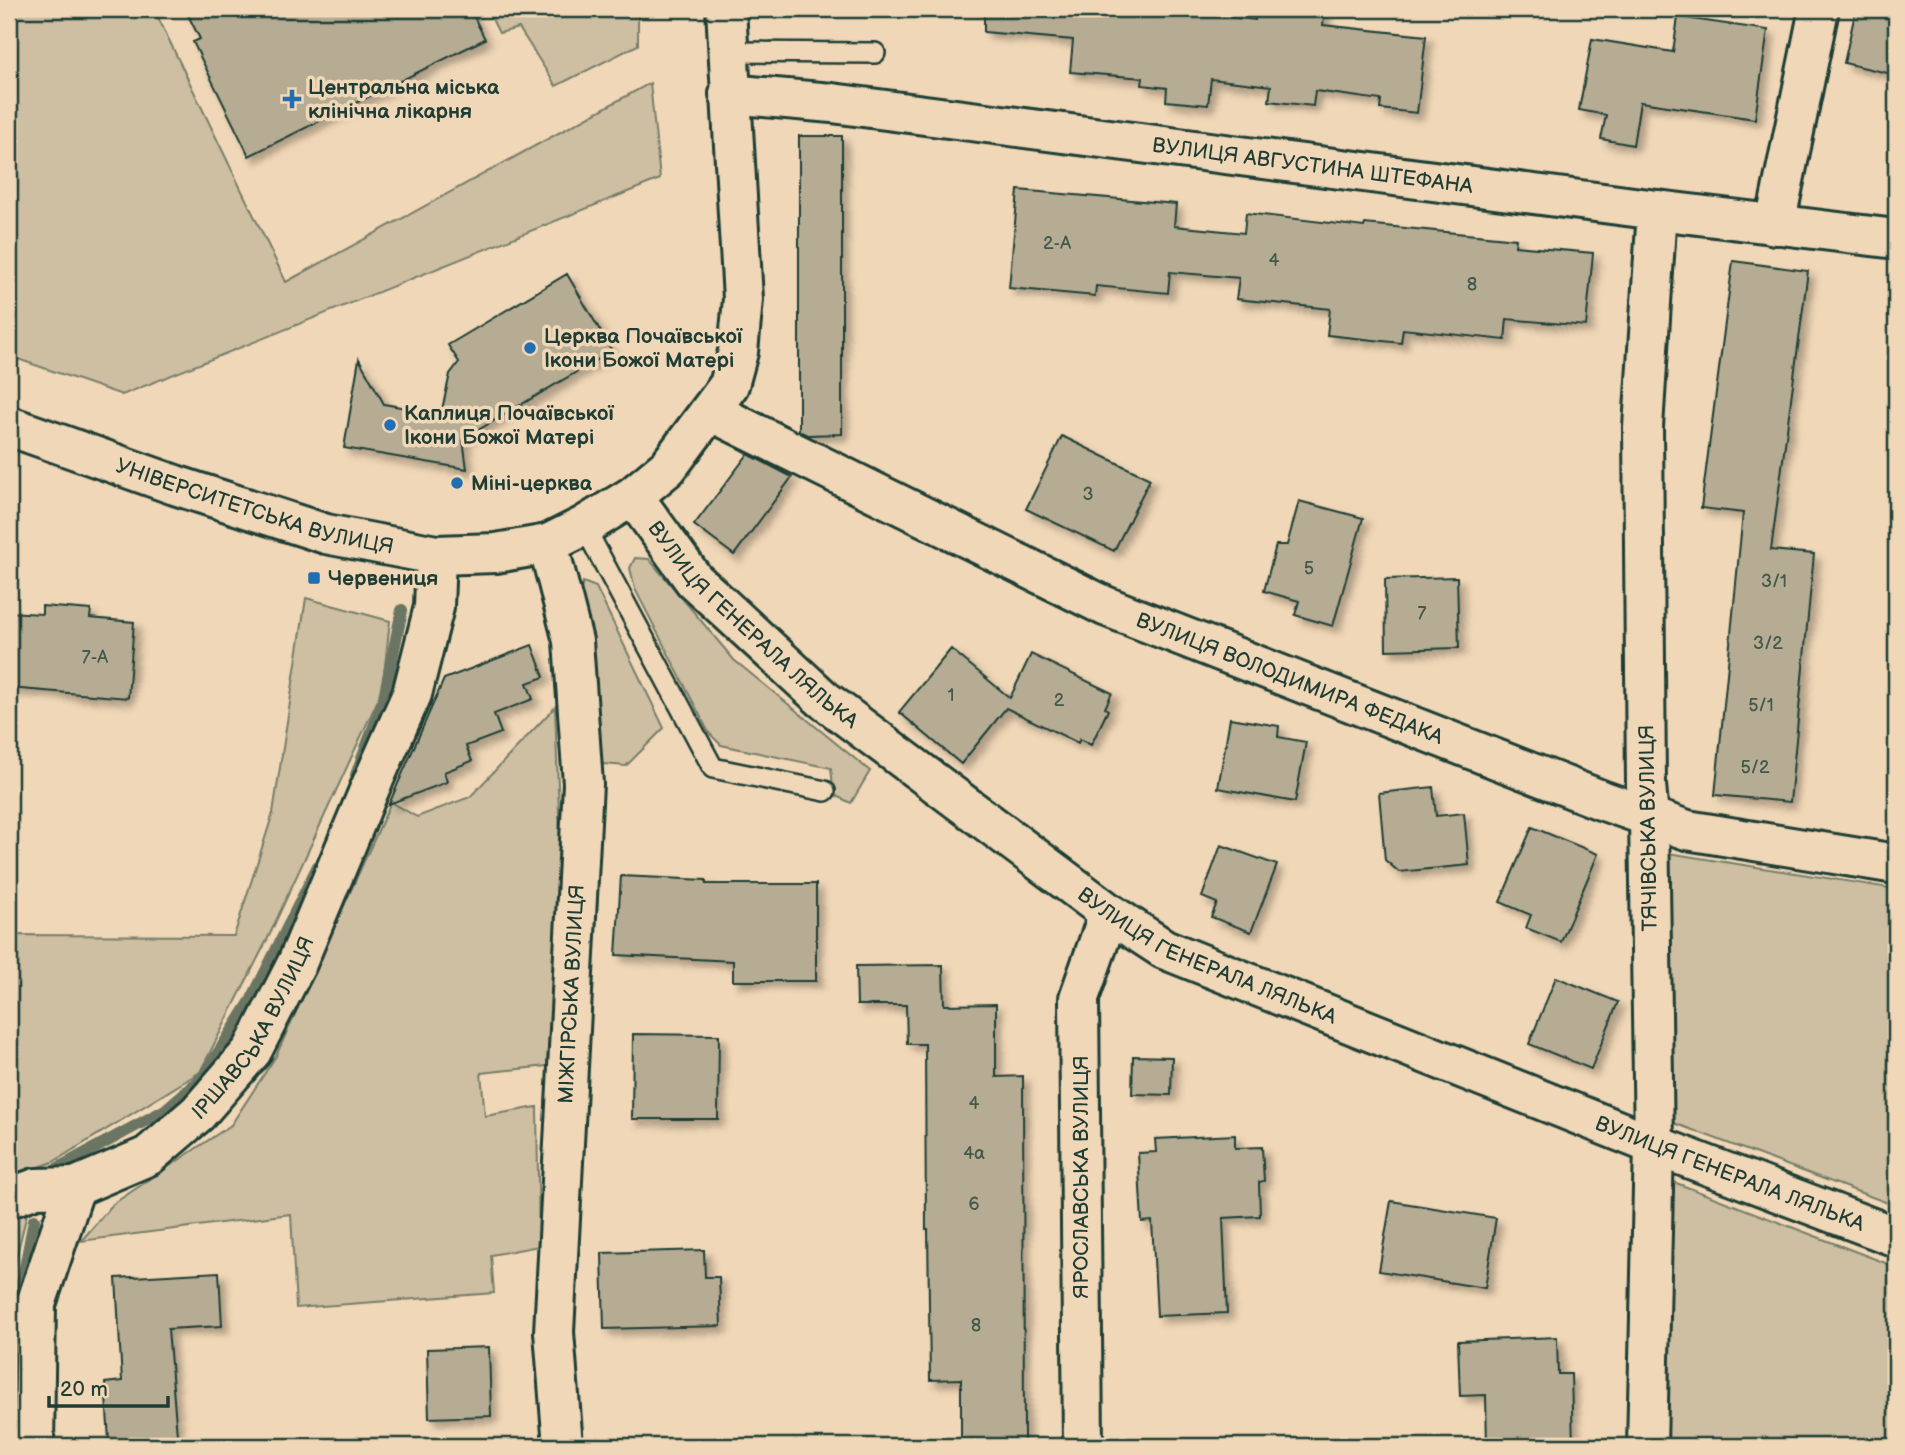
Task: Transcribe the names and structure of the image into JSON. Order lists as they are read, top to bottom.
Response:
{
  "streets": {
    "street": [
      "ВУЛИЦЯ АВГУСТИНА ШТЕФАНА",
      "УНІВЕРСИТЕТСЬКА ВУЛИЦЯ",
      "ВУЛИЦЯ ГЕНЕРАЛА ЛЯЛЬКА",
      "ВУЛИЦЯ ВОЛОДИМИРА ФЕДАКА",
      "ТЯЧІВСЬКА ВУЛИЦЯ",
      "МІЖГІРСЬКА ВУЛИЦЯ",
      "ІРШАВСЬКА ВУЛИЦЯ",
      "ЯРОСЛАВСЬКА ВУЛИЦЯ"
    ]
  },
  "crossings": [
    ["ВУЛИЦЯ АВГУСТИНА ШТЕФАНА", "УНІВЕРСИТЕТСЬКА ВУЛИЦЯ"],
    ["ВУЛИЦЯ АВГУСТИНА ШТЕФАНА", "ТЯЧІВСЬКА ВУЛИЦЯ"],
    ["УНІВЕРСИТЕТСЬКА ВУЛИЦЯ", "ВУЛИЦЯ ГЕНЕРАЛА ЛЯЛЬКА"],
    ["УНІВЕРСИТЕТСЬКА ВУЛИЦЯ", "ВУЛИЦЯ ВОЛОДИМИРА ФЕДАКА"],
    ["УНІВЕРСИТЕТСЬКА ВУЛИЦЯ", "МІЖГІРСЬКА ВУЛИЦЯ"],
    ["УНІВЕРСИТЕТСЬКА ВУЛИЦЯ", "ІРШАВСЬКА ВУЛИЦЯ"],
    ["ВУЛИЦЯ ГЕНЕРАЛА ЛЯЛЬКА", "ТЯЧІВСЬКА ВУЛИЦЯ"],
    ["ВУЛИЦЯ ГЕНЕРАЛА ЛЯЛЬКА", "ЯРОСЛАВСЬКА ВУЛИЦЯ"],
    ["ВУЛИЦЯ ВОЛОДИМИРА ФЕДАКА", "ТЯЧІВСЬКА ВУЛИЦЯ"]
  ],
  "places": {
    "health": ["Центральна міська клінічна лікарня"],
    "other": ["Церква Почаївської Ікони Божої Матері", "Каплиця Почаївської Ікони Божої Матері", "Міні-церква"],
    "transit": ["Червениця"]
  },
  "house_numbers": [
    "2-А",
    "4",
    "8",
    "3",
    "5",
    "3/1",
    "7",
    "3/2",
    "7-А",
    "1",
    "2",
    "5/1",
    "5/2",
    "4",
    "4а",
    "6",
    "8"
  ],
  "scale_bar": "20 m"
}
